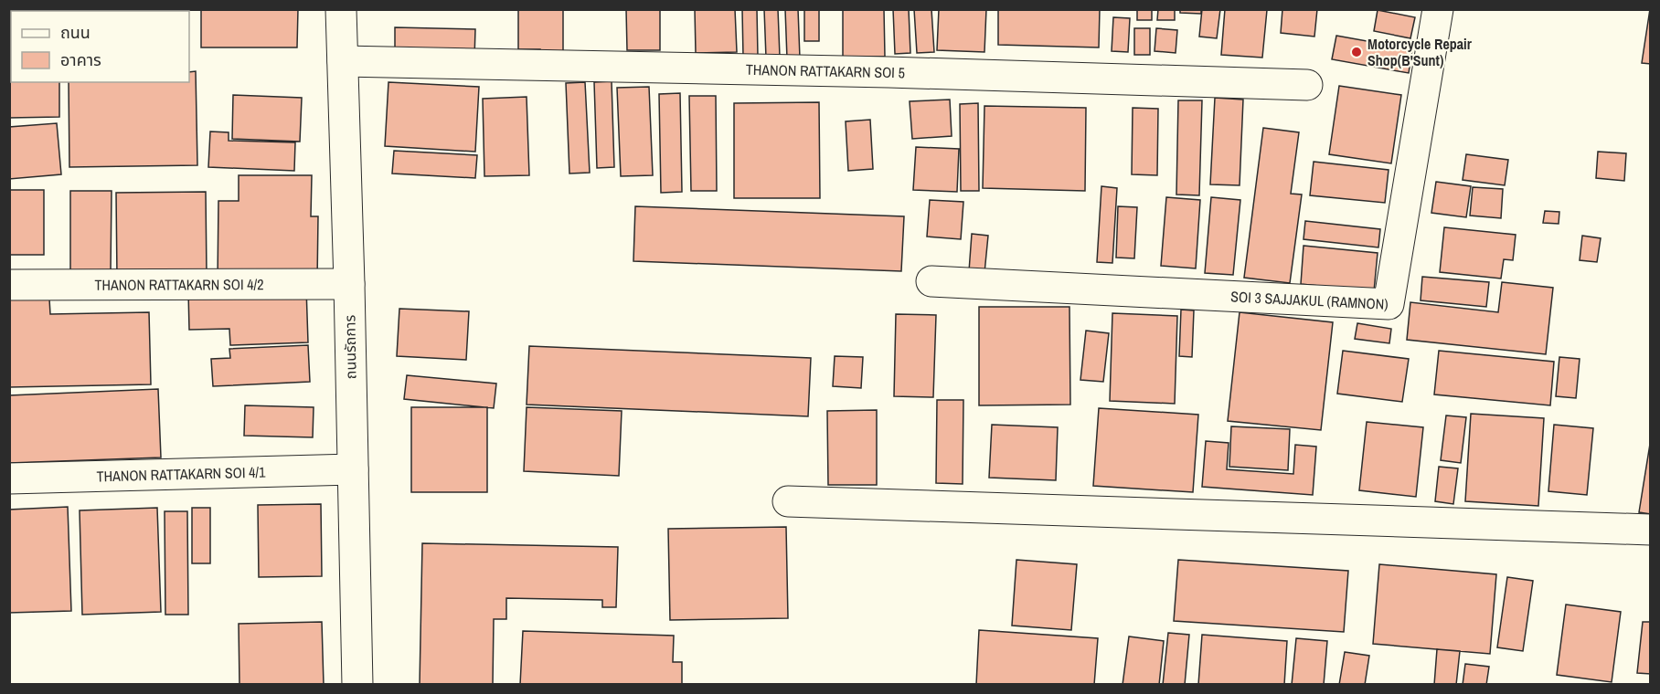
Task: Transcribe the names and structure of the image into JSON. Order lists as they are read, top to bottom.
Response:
{
  "streets": {
    "street": [
      "THANON RATTAKARN SOI 5",
      "THANON RATTAKARN SOI 4/2",
      "SOI 3 SAJJAKUL (RAMNON)",
      "ถนนรัถการ",
      "THANON RATTAKARN SOI 4/1"
    ]
  },
  "crossings": [
    ["THANON RATTAKARN SOI 5", "ถนนรัถการ"],
    ["THANON RATTAKARN SOI 4/2", "ถนนรัถการ"],
    ["ถนนรัถการ", "THANON RATTAKARN SOI 4/1"]
  ],
  "places": ["Motorcycle Repair Shop(B'Sunt)"],
  "legend": ["ถนน", "อาคาร"]
}
